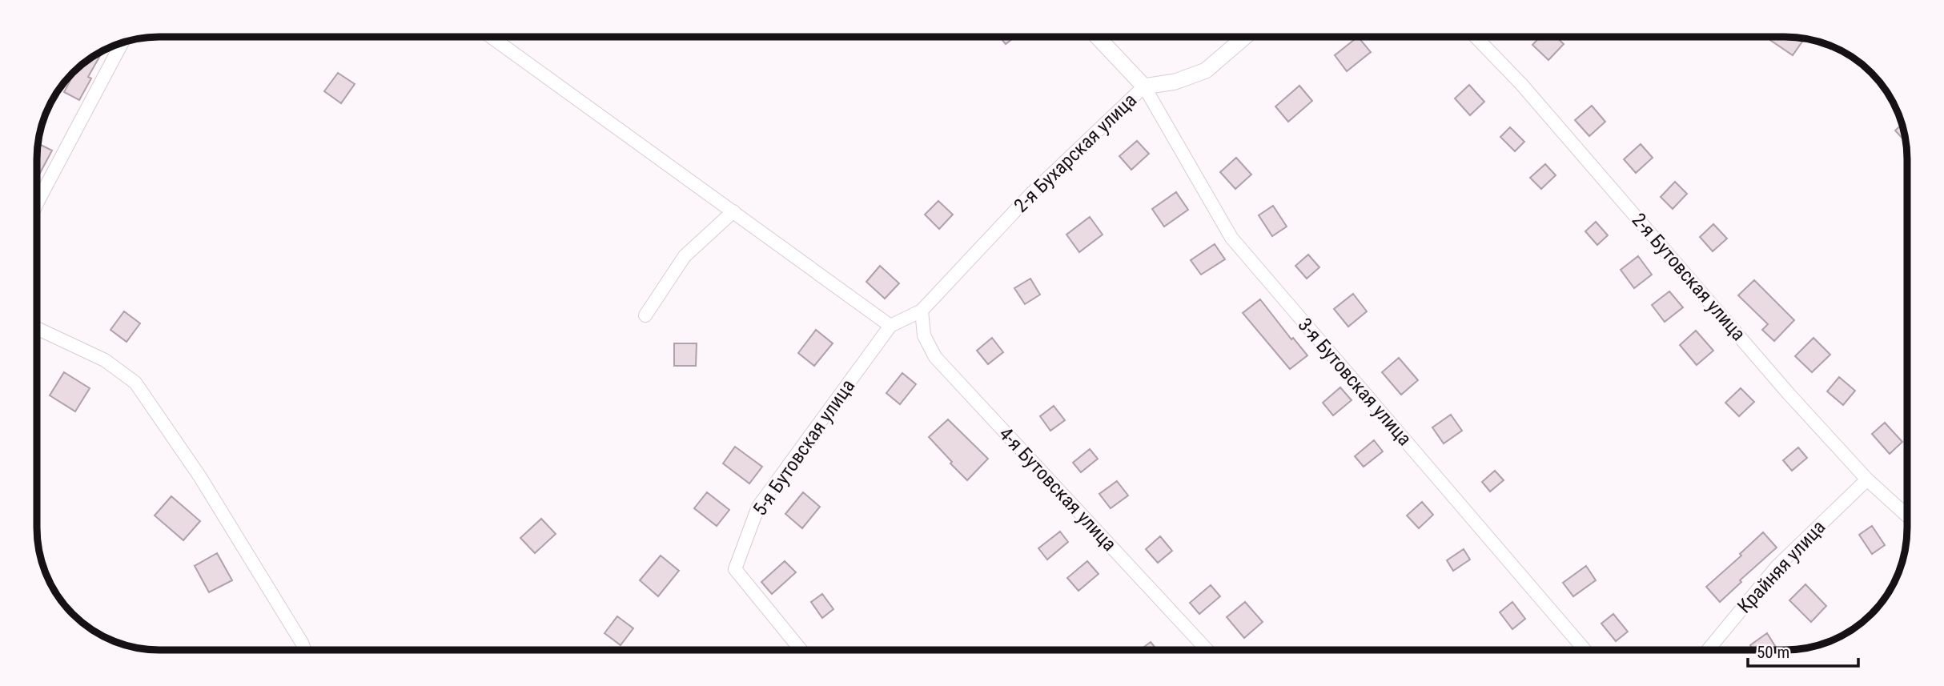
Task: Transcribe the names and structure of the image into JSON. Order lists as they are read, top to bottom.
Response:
{
  "streets": {
    "street": [
      "2-я Бухарская улица",
      "2-я Бутовская улица",
      "3-я Бутовская улица",
      "5-я Бутовская улица",
      "4-я Бутовская улица",
      "Крайняя улица"
    ]
  },
  "crossings": [
    ["2-я Бухарская улица", "3-я Бутовская улица"],
    ["2-я Бухарская улица", "5-я Бутовская улица"],
    ["2-я Бухарская улица", "4-я Бутовская улица"],
    ["2-я Бутовская улица", "Крайняя улица"],
    ["5-я Бутовская улица", "4-я Бутовская улица"]
  ],
  "scale_bar": "50 m"
}
